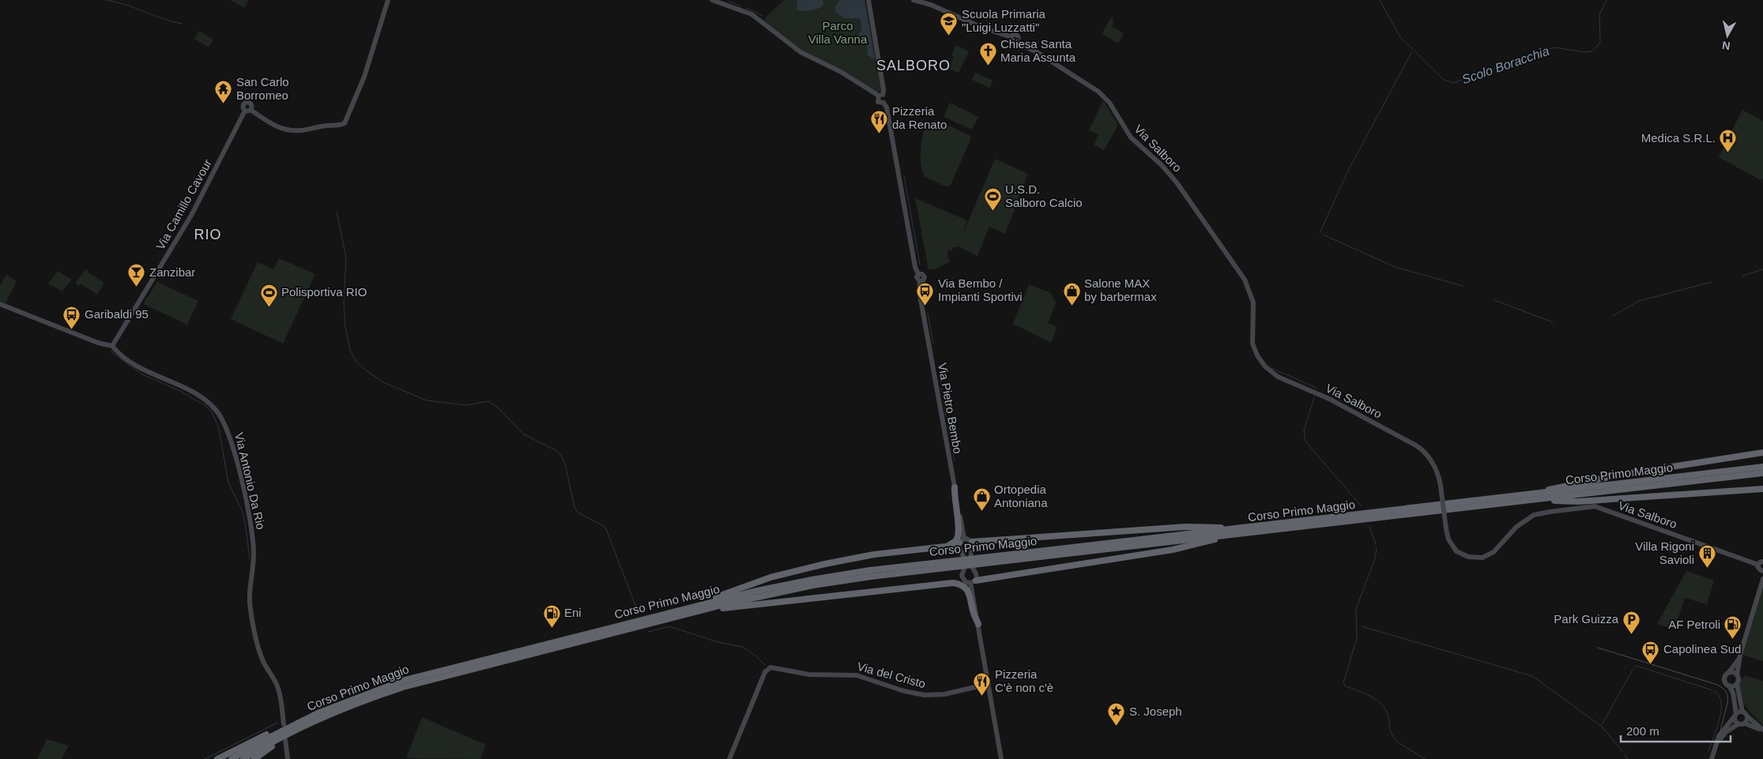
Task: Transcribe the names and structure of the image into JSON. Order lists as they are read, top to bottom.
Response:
{
  "streets": {
    "highway": ["Corso Primo Maggio"],
    "street": [
      "Via Salboro",
      "Via Camillo Cavour",
      "Via Pietro Bembo",
      "Via Antonio Da Rio",
      "Via del Cristo"
    ]
  },
  "crossings": [
    ["Via Camillo Cavour", "Via Antonio Da Rio"]
  ],
  "districts": ["SALBORO", "RIO"],
  "water": ["Scolo Boracchia"],
  "parks": ["Parco Villa Vanna"],
  "places": {
    "school or university": ["Scuola Primaria \"Luigi Luzzatti\""],
    "church": ["Chiesa Santa Maria Assunta"],
    "temple": ["San Carlo Borromeo"],
    "restaurant": ["Pizzeria da Renato", "Pizzeria C'è non c'è"],
    "hospital": ["Medica S.R.L."],
    "sports": ["U.S.D. Salboro Calcio", "Polisportiva RIO"],
    "bar": ["Zanzibar"],
    "bus stop": ["Via Bembo / Impianti Sportivi", "Garibaldi 95", "Capolinea Sud"],
    "shop": ["Salone MAX by barbermax", "Ortopedia Antoniana"],
    "building": ["Villa Rigoni Savioli"],
    "fuel station": ["Eni", "AF Petroli"],
    "parking": ["Park Guizza"],
    "place": ["S. Joseph"]
  },
  "scale_bar": "200 m",
  "north": "bottom"
}
